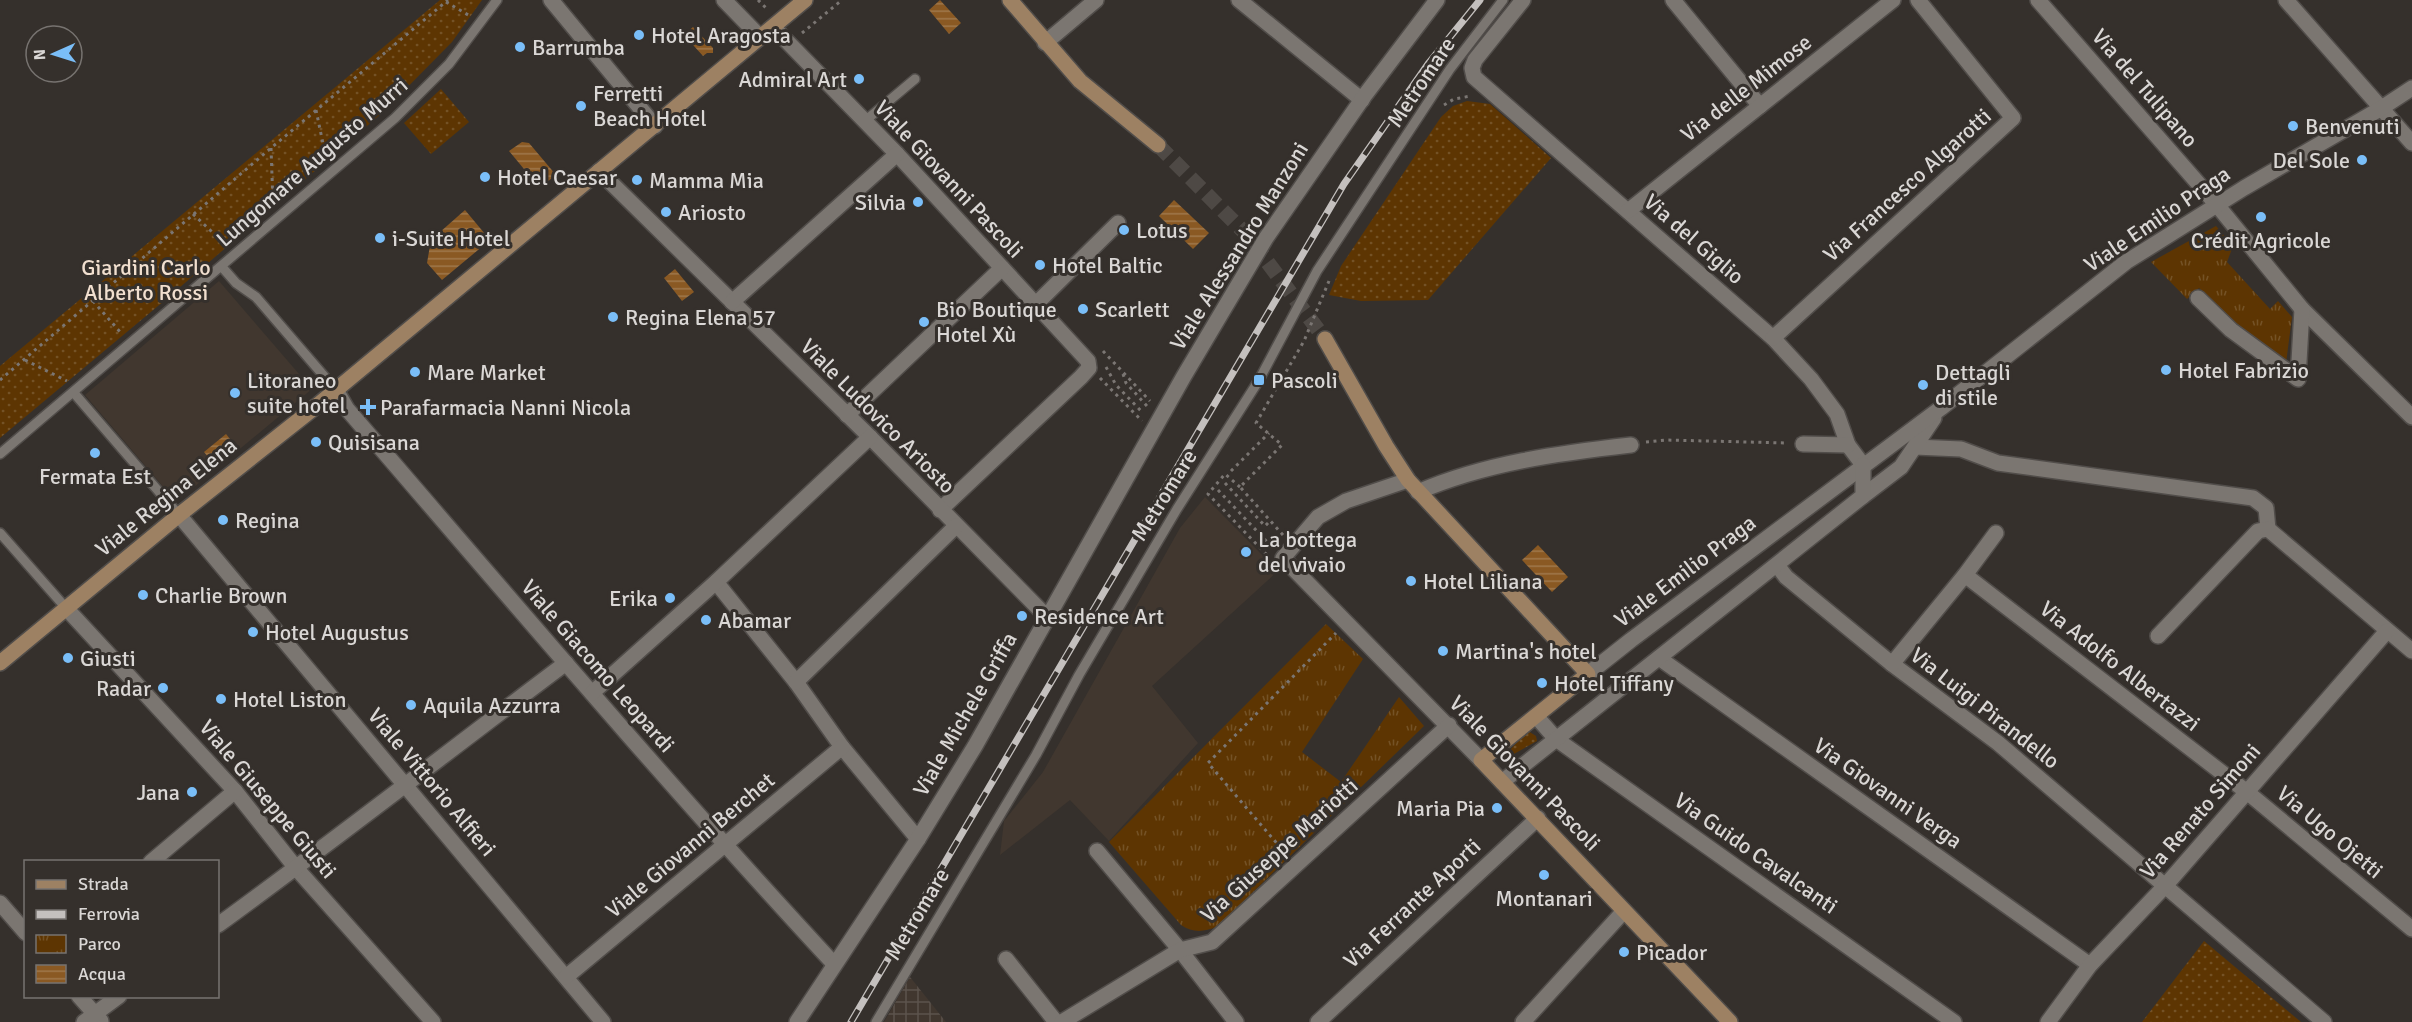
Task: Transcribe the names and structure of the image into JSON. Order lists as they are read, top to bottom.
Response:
{
  "streets": {
    "street": [
      "Via delle Mimose",
      "Via del Tulipano",
      "Viale Giovanni Pascoli",
      "Via Francesco Algarotti",
      "Viale Emilio Praga",
      "Via del Giglio",
      "Viale Alessandro Manzoni",
      "Viale Ludovico Ariosto",
      "Viale Regina Elena",
      "Viale Giacomo Leopardi",
      "Via Adolfo Albertazzi",
      "Via Luigi Pirandello",
      "Viale Michele Griffa",
      "Viale Vittorio Alfieri",
      "Via Giovanni Verga",
      "Viale Giuseppe Giusti",
      "Via Renato Simoni",
      "Via Ugo Ojetti",
      "Viale Giovanni Berchet",
      "Via Giuseppe Mariotti",
      "Via Guido Cavalcanti",
      "Via Ferrante Aporti"
    ],
    "lane": ["Metromare", "Lungomare Augusto Murri"]
  },
  "crossings": [
    ["Via delle Mimose", "Via del Giglio"],
    ["Via del Tulipano", "Viale Emilio Praga"],
    ["Viale Giovanni Pascoli", "Viale Emilio Praga"],
    ["Viale Giovanni Pascoli", "Viale Regina Elena"],
    ["Viale Giovanni Pascoli", "Via Giuseppe Mariotti"],
    ["Viale Giovanni Pascoli", "Via Ferrante Aporti"],
    ["Via Francesco Algarotti", "Via del Giglio"],
    ["Viale Emilio Praga", "Via del Giglio"],
    ["Viale Emilio Praga", "Via Luigi Pirandello"],
    ["Viale Emilio Praga", "Via Giovanni Verga"],
    ["Viale Emilio Praga", "Via Guido Cavalcanti"],
    ["Viale Alessandro Manzoni", "Viale Michele Griffa"],
    ["Viale Ludovico Ariosto", "Viale Regina Elena"],
    ["Viale Ludovico Ariosto", "Viale Michele Griffa"],
    ["Viale Regina Elena", "Viale Giacomo Leopardi"],
    ["Viale Regina Elena", "Viale Vittorio Alfieri"],
    ["Viale Regina Elena", "Viale Giuseppe Giusti"],
    ["Viale Giacomo Leopardi", "Viale Michele Griffa"],
    ["Viale Giacomo Leopardi", "Viale Giovanni Berchet"],
    ["Via Adolfo Albertazzi", "Via Renato Simoni"],
    ["Via Adolfo Albertazzi", "Via Ugo Ojetti"],
    ["Via Luigi Pirandello", "Via Renato Simoni"],
    ["Viale Vittorio Alfieri", "Viale Giovanni Berchet"],
    ["Via Giovanni Verga", "Via Renato Simoni"],
    ["Via Renato Simoni", "Via Ugo Ojetti"]
  ],
  "parks": ["Giardini Carlo Alberto Rossi"],
  "places": {
    "other": [
      "Hotel Aragosta",
      "Barrumba",
      "Admiral Art",
      "Ferretti Beach Hotel",
      "Benvenuti",
      "Del Sole",
      "Hotel Caesar",
      "Mamma Mia",
      "Silvia",
      "Ariosto",
      "Crédit Agricole",
      "Lotus",
      "i-Suite Hotel",
      "Hotel Baltic",
      "Scarlett",
      "Regina Elena 57",
      "Bio Boutique Hotel Xù",
      "Hotel Fabrizio",
      "Mare Market",
      "Dettagli di stile",
      "Litoraneo suite hotel",
      "Quisisana",
      "Fermata Est",
      "Regina",
      "La bottega del vivaio",
      "Hotel Liliana",
      "Charlie Brown",
      "Erika",
      "Residence Art",
      "Abamar",
      "Hotel Augustus",
      "Martina's hotel",
      "Giusti",
      "Hotel Tiffany",
      "Radar",
      "Hotel Liston",
      "Aquila Azzurra",
      "Jana",
      "Maria Pia",
      "Montanari",
      "Picador"
    ],
    "transit": ["Pascoli"],
    "health": ["Parafarmacia Nanni Nicola"]
  },
  "legend": [
    "Strada",
    "Ferrovia",
    "Parco",
    "Acqua"
  ],
  "north": "left"
}
